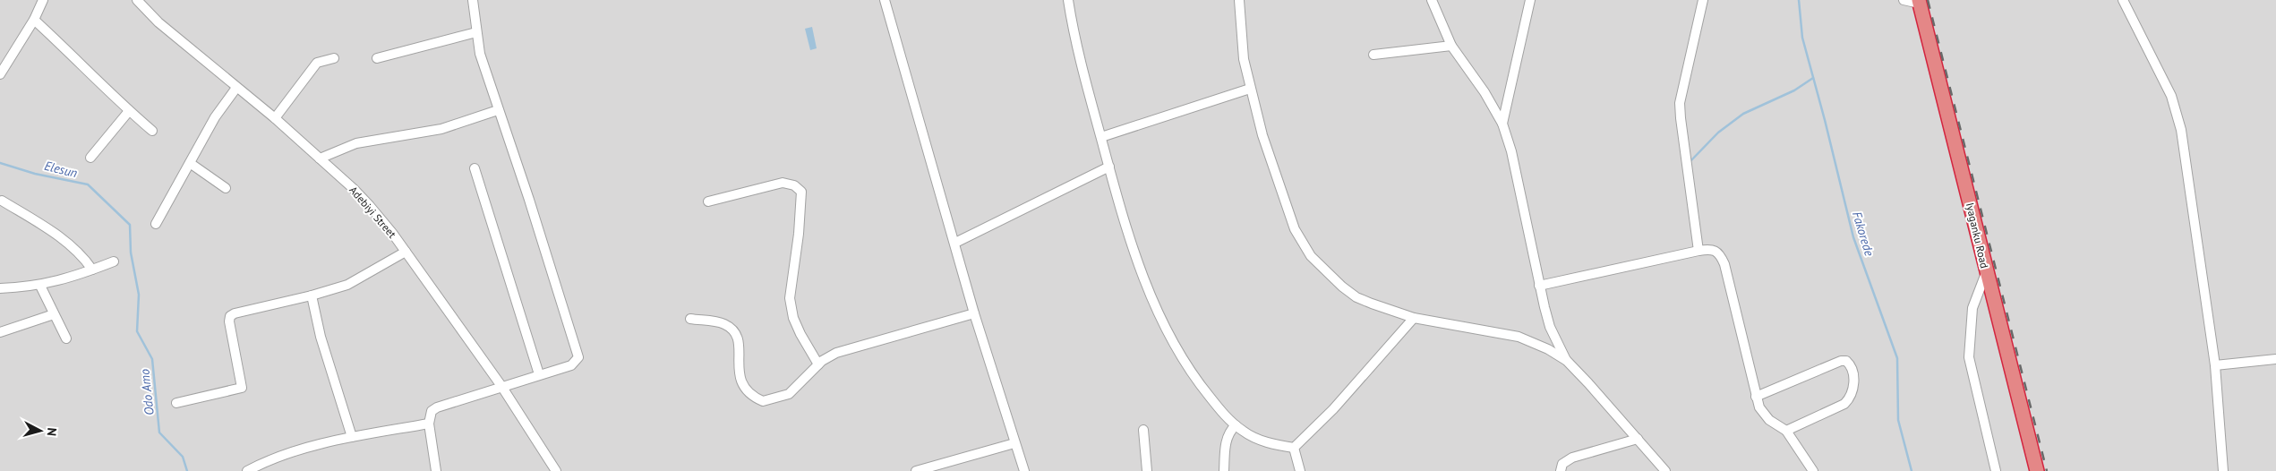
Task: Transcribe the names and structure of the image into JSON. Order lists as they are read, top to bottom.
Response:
{
  "streets": {
    "highway": ["Iyaganku Road"],
    "street": ["Adebiyi Street"]
  },
  "water": ["Elesun", "Fakorede", "Odo Amo"],
  "north": "right"
}
